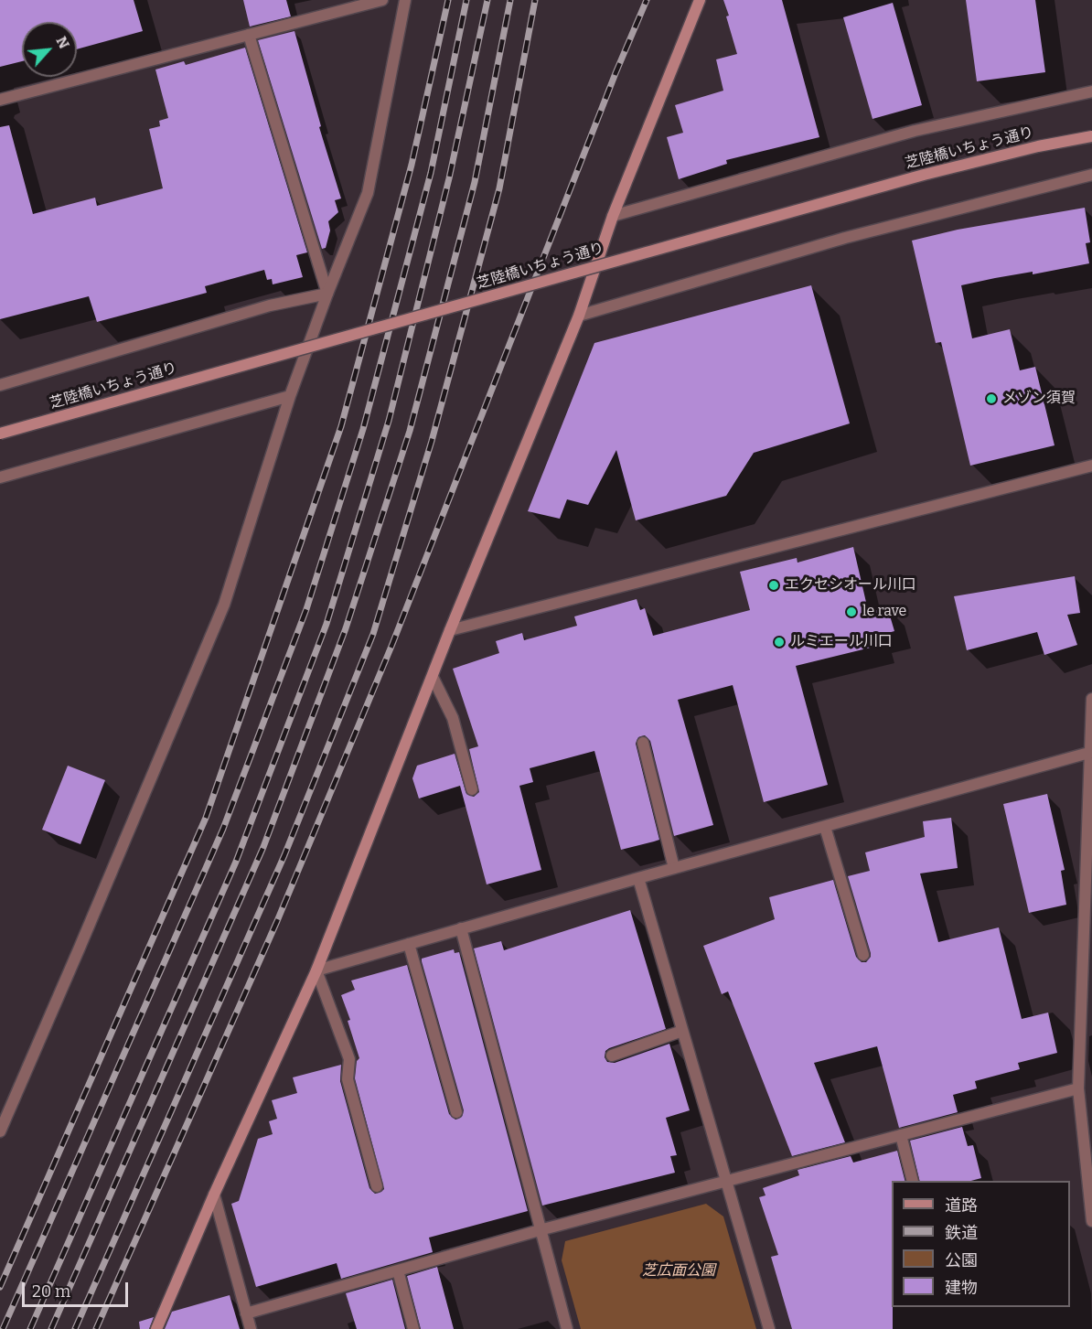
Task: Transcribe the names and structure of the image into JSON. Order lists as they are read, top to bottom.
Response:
{
  "streets": {
    "street": ["芝陸橋いちょう通り"]
  },
  "parks": ["芝広面公園"],
  "places": [
    "メゾン須賀",
    "エクセシオール川口",
    "le rave",
    "ルミエール川口"
  ],
  "legend": [
    "道路",
    "鉄道",
    "公園",
    "建物"
  ],
  "scale_bar": "20 m",
  "north": "top right"
}
